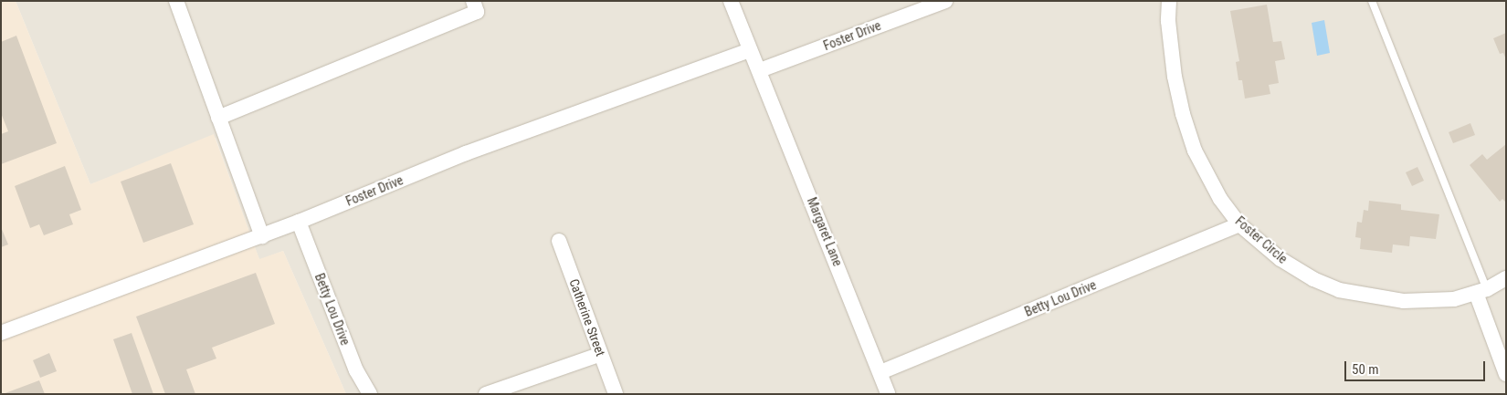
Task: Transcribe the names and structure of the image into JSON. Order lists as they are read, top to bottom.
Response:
{
  "streets": {
    "street": [
      "Foster Drive",
      "Margaret Lane",
      "Foster Circle",
      "Betty Lou Drive",
      "Catherine Street"
    ]
  },
  "crossings": [
    ["Foster Drive", "Margaret Lane"],
    ["Foster Drive", "Betty Lou Drive"],
    ["Margaret Lane", "Betty Lou Drive"],
    ["Foster Circle", "Betty Lou Drive"]
  ],
  "scale_bar": "50 m"
}
